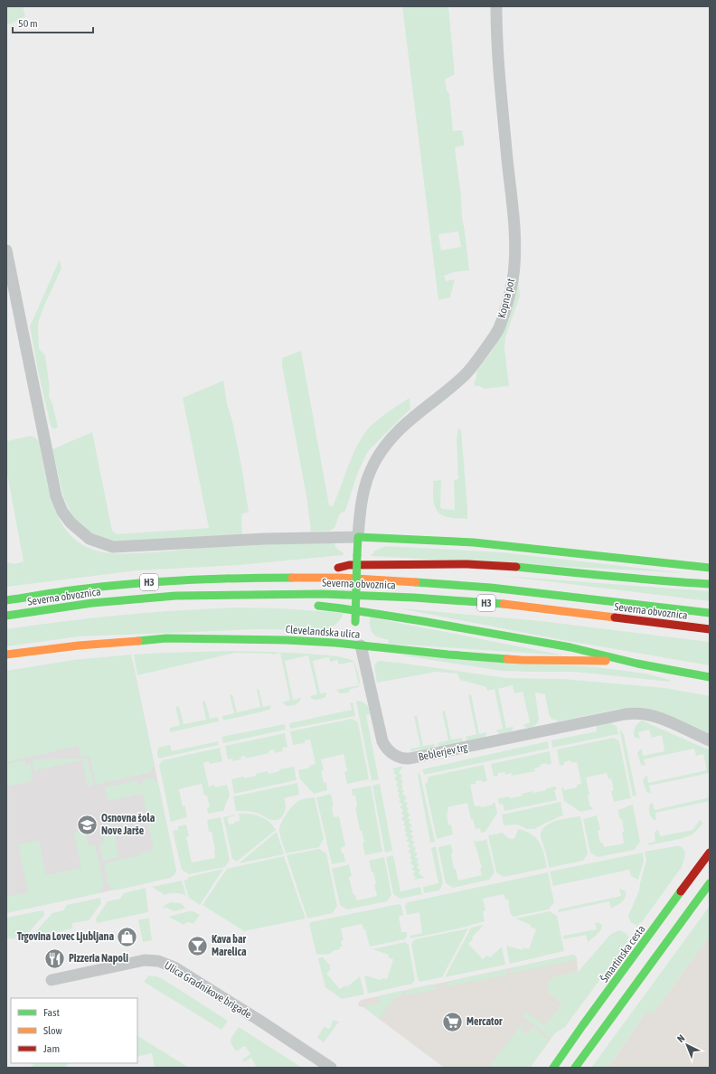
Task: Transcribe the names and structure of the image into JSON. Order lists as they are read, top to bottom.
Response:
{
  "streets": {
    "main road": [
      "H3",
      "Severna obvoznica",
      "Clevelandska ulica",
      "Beblerjev trg",
      "Šmartinska cesta"
    ],
    "street": ["Kopna pot", "Ulica Gradnikove brigade"]
  },
  "crossings": [
    ["Kopna pot", "Beblerjev trg"],
    ["Clevelandska ulica", "Beblerjev trg"]
  ],
  "places": {
    "school or university": ["Osnovna šola Nove Jarše"],
    "shop": ["Trgovina Lovec Ljubljana"],
    "bar": ["Kava bar Marelica"],
    "restaurant": ["Pizzeria Napoli"],
    "supermarket": ["Mercator"]
  },
  "legend": ["Fast", "Slow", "Jam"],
  "scale_bar": "50 m",
  "north": "top left"
}
